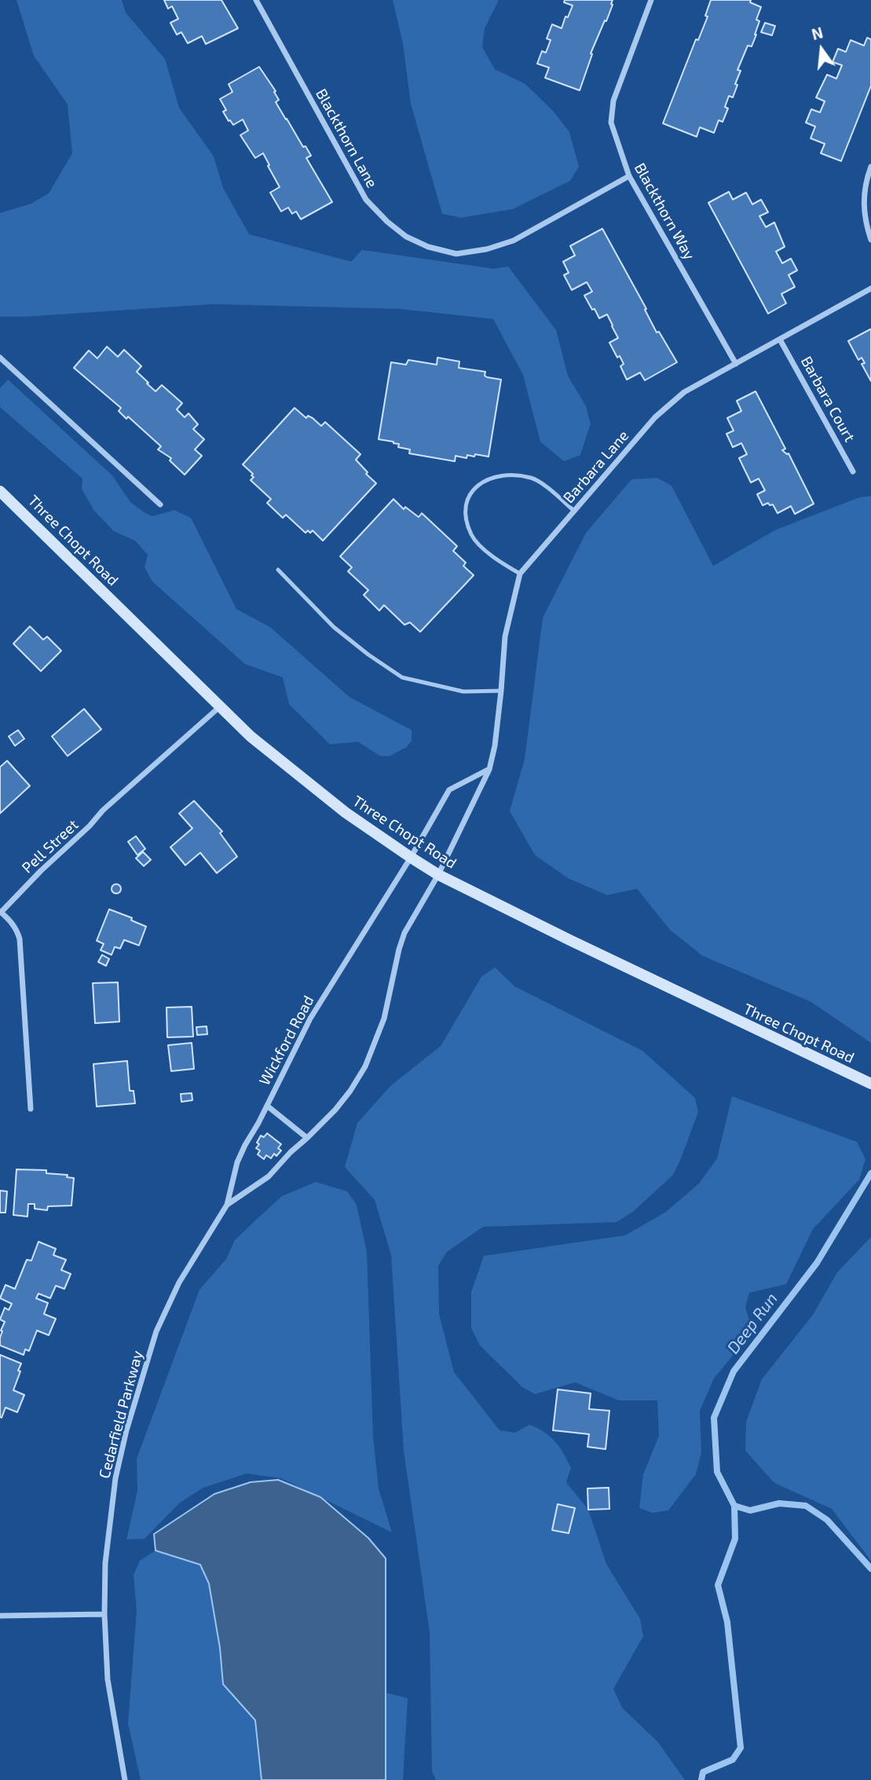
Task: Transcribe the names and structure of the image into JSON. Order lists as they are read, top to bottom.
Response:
{
  "streets": {
    "main road": ["Three Chopt Road"],
    "street": [
      "Blackthorn Lane",
      "Blackthorn Way",
      "Barbara Court",
      "Barbara Lane",
      "Pell Street",
      "Wickford Road",
      "Cedarfield Parkway"
    ]
  },
  "crossings": [
    ["Blackthorn Lane", "Blackthorn Way"],
    ["Blackthorn Way", "Barbara Lane"],
    ["Barbara Court", "Barbara Lane"],
    ["Barbara Lane", "Three Chopt Road"],
    ["Three Chopt Road", "Pell Street"],
    ["Three Chopt Road", "Wickford Road"],
    ["Wickford Road", "Cedarfield Parkway"]
  ],
  "water": ["Deep Run"],
  "north": "top"
}
